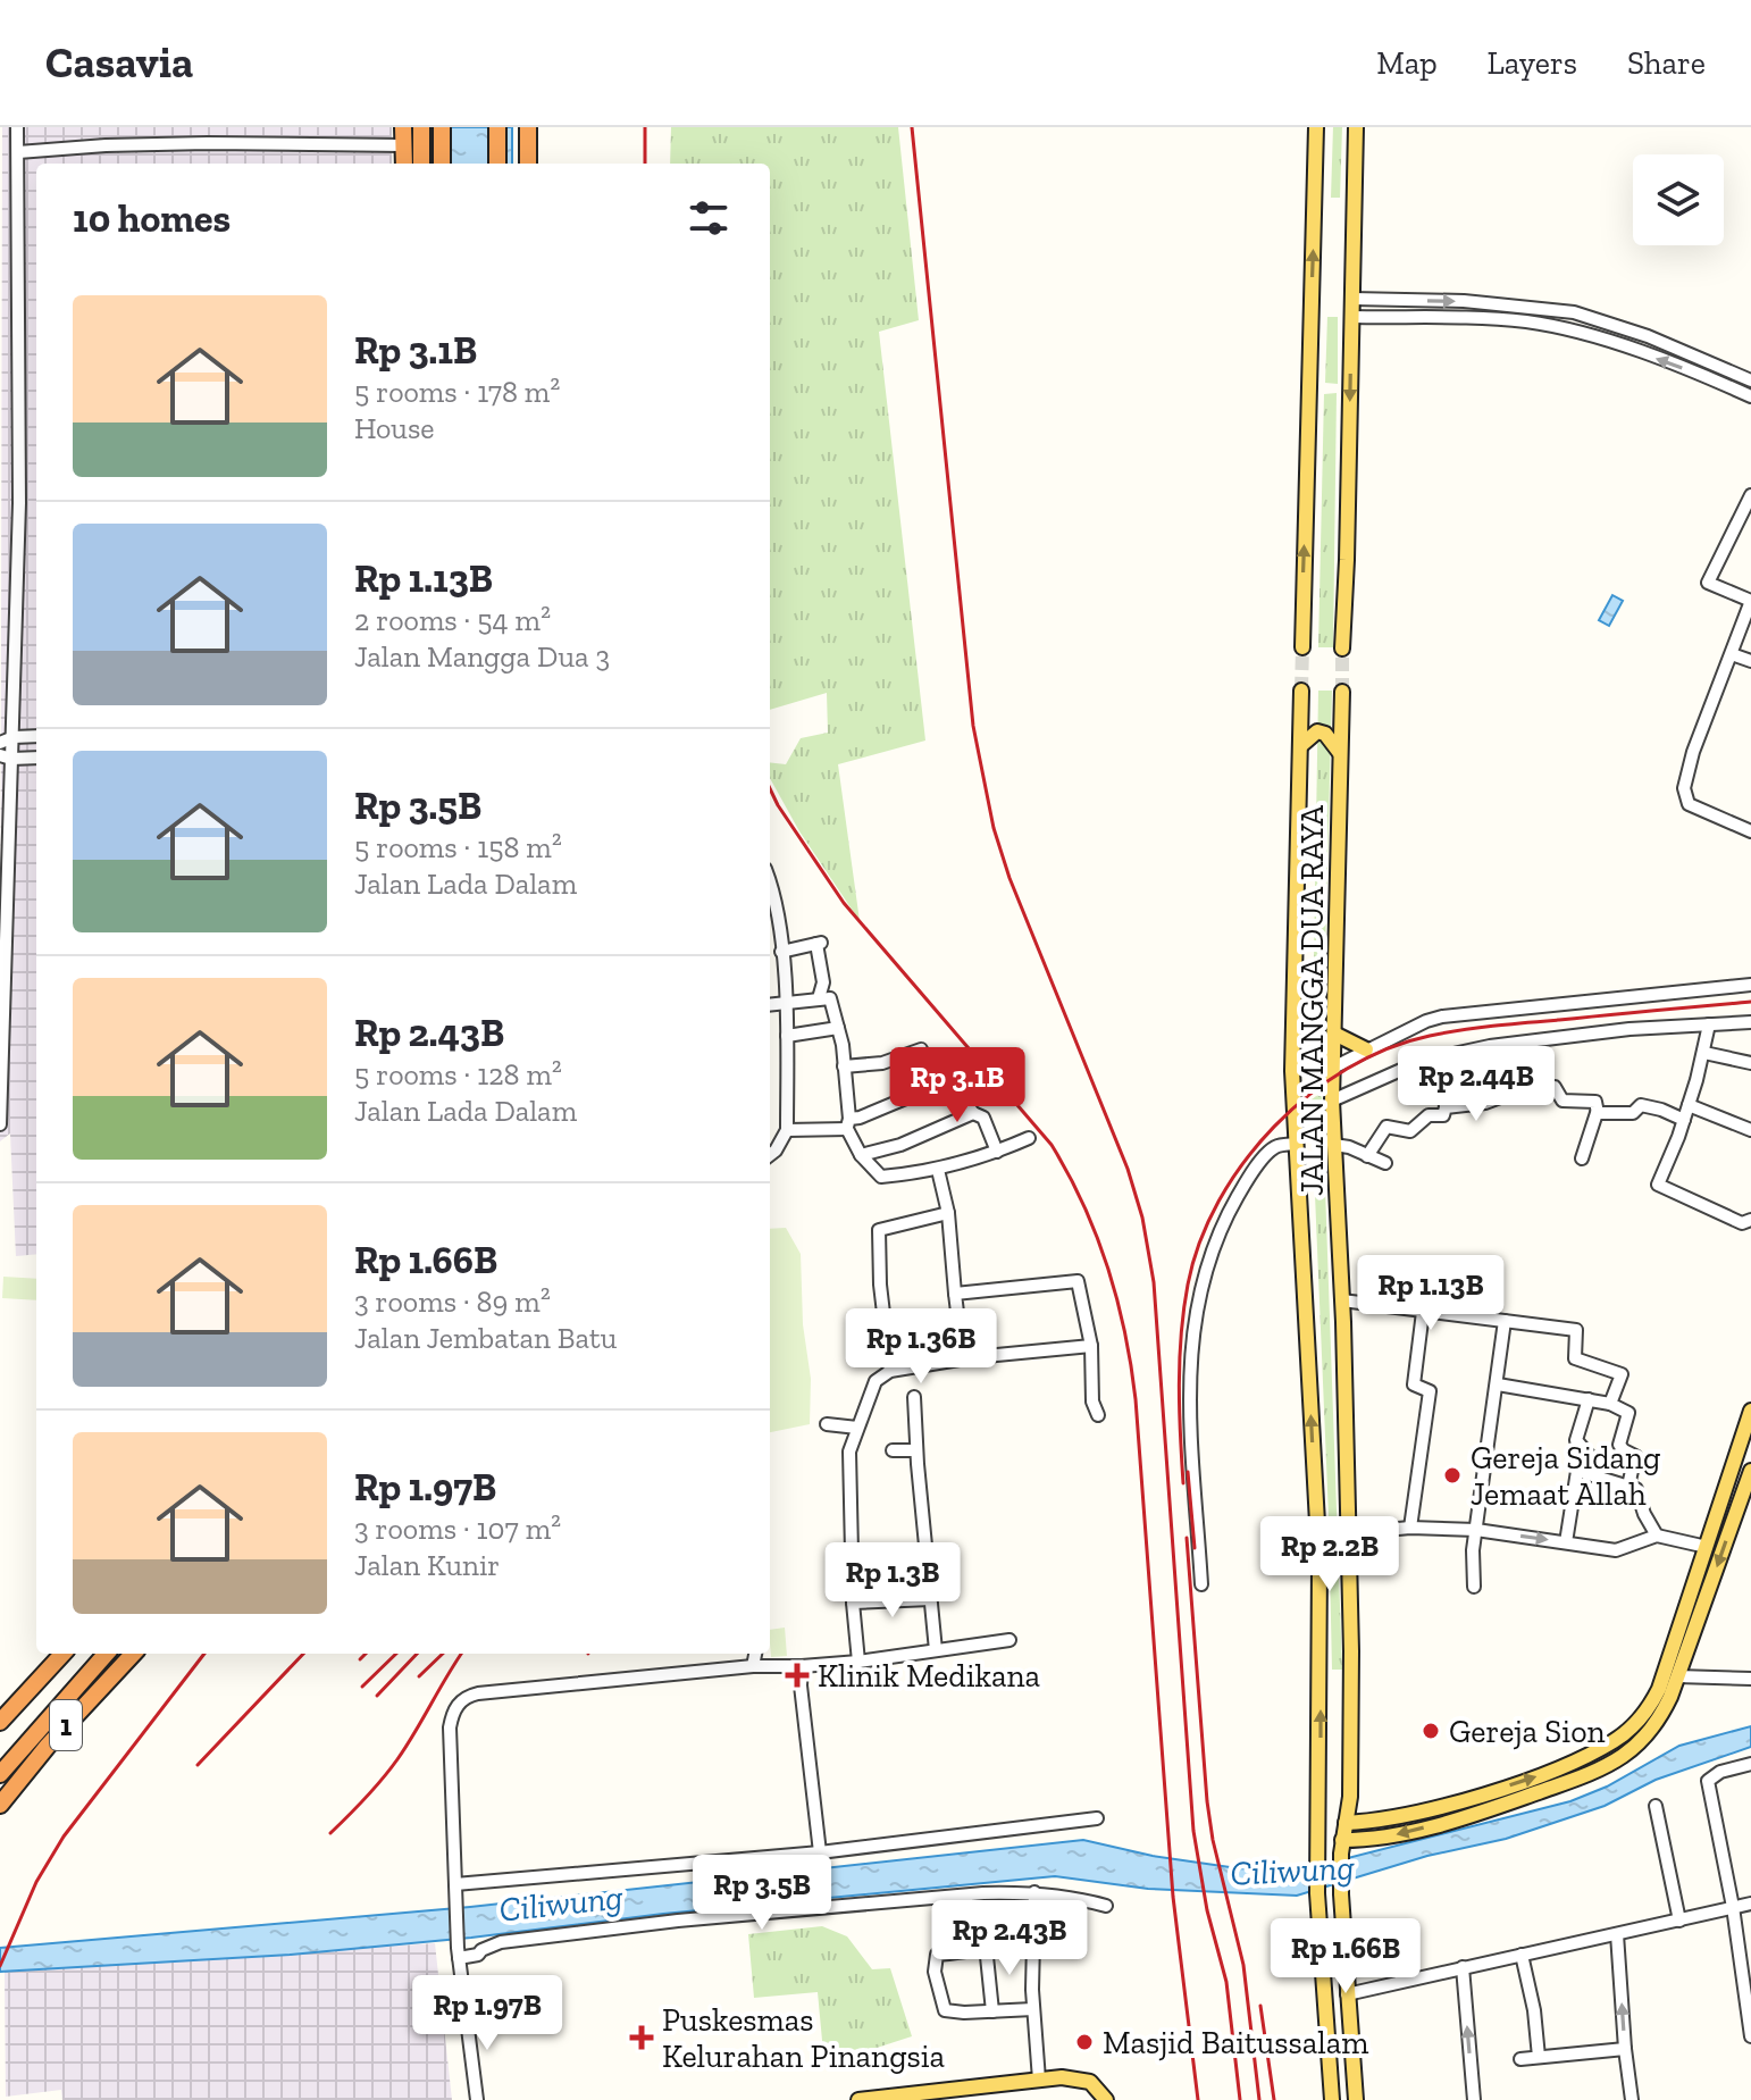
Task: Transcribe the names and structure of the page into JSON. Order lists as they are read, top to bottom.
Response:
{
  "streets": {
    "highway": ["1"],
    "main road": ["JALAN MANGGA DUA RAYA"]
  },
  "water": ["Ciliwung"],
  "places": {
    "other": ["Gereja Sidang Jemaat Allah", "Gereja Sion", "Masjid Baitussalam"],
    "health": ["Klinik Medikana", "Puskesmas Kelurahan Pinangsia"]
  },
  "page": {
    "header": "Casavia",
    "nav": ["Map", "Layers", "Share"],
    "heading": "10 homes",
    "list": [
      {
        "name": "Rp 3.1B",
        "note": "5 rooms · 178 m² · House"
      },
      {
        "name": "Rp 1.13B",
        "note": "2 rooms · 54 m² · Jalan Mangga Dua 3"
      },
      {
        "name": "Rp 3.5B",
        "note": "5 rooms · 158 m² · Jalan Lada Dalam"
      },
      {
        "name": "Rp 2.43B",
        "note": "5 rooms · 128 m² · Jalan Lada Dalam"
      },
      {
        "name": "Rp 1.66B",
        "note": "3 rooms · 89 m² · Jalan Jembatan Batu"
      },
      {
        "name": "Rp 1.97B",
        "note": "3 rooms · 107 m² · Jalan Kunir"
      }
    ],
    "price": [
      "Rp 2.44B",
      "Rp 3.1B",
      "Rp 1.13B",
      "Rp 1.36B",
      "Rp 2.2B",
      "Rp 1.3B",
      "Rp 3.5B",
      "Rp 2.43B",
      "Rp 1.66B",
      "Rp 1.97B"
    ]
  }
}
